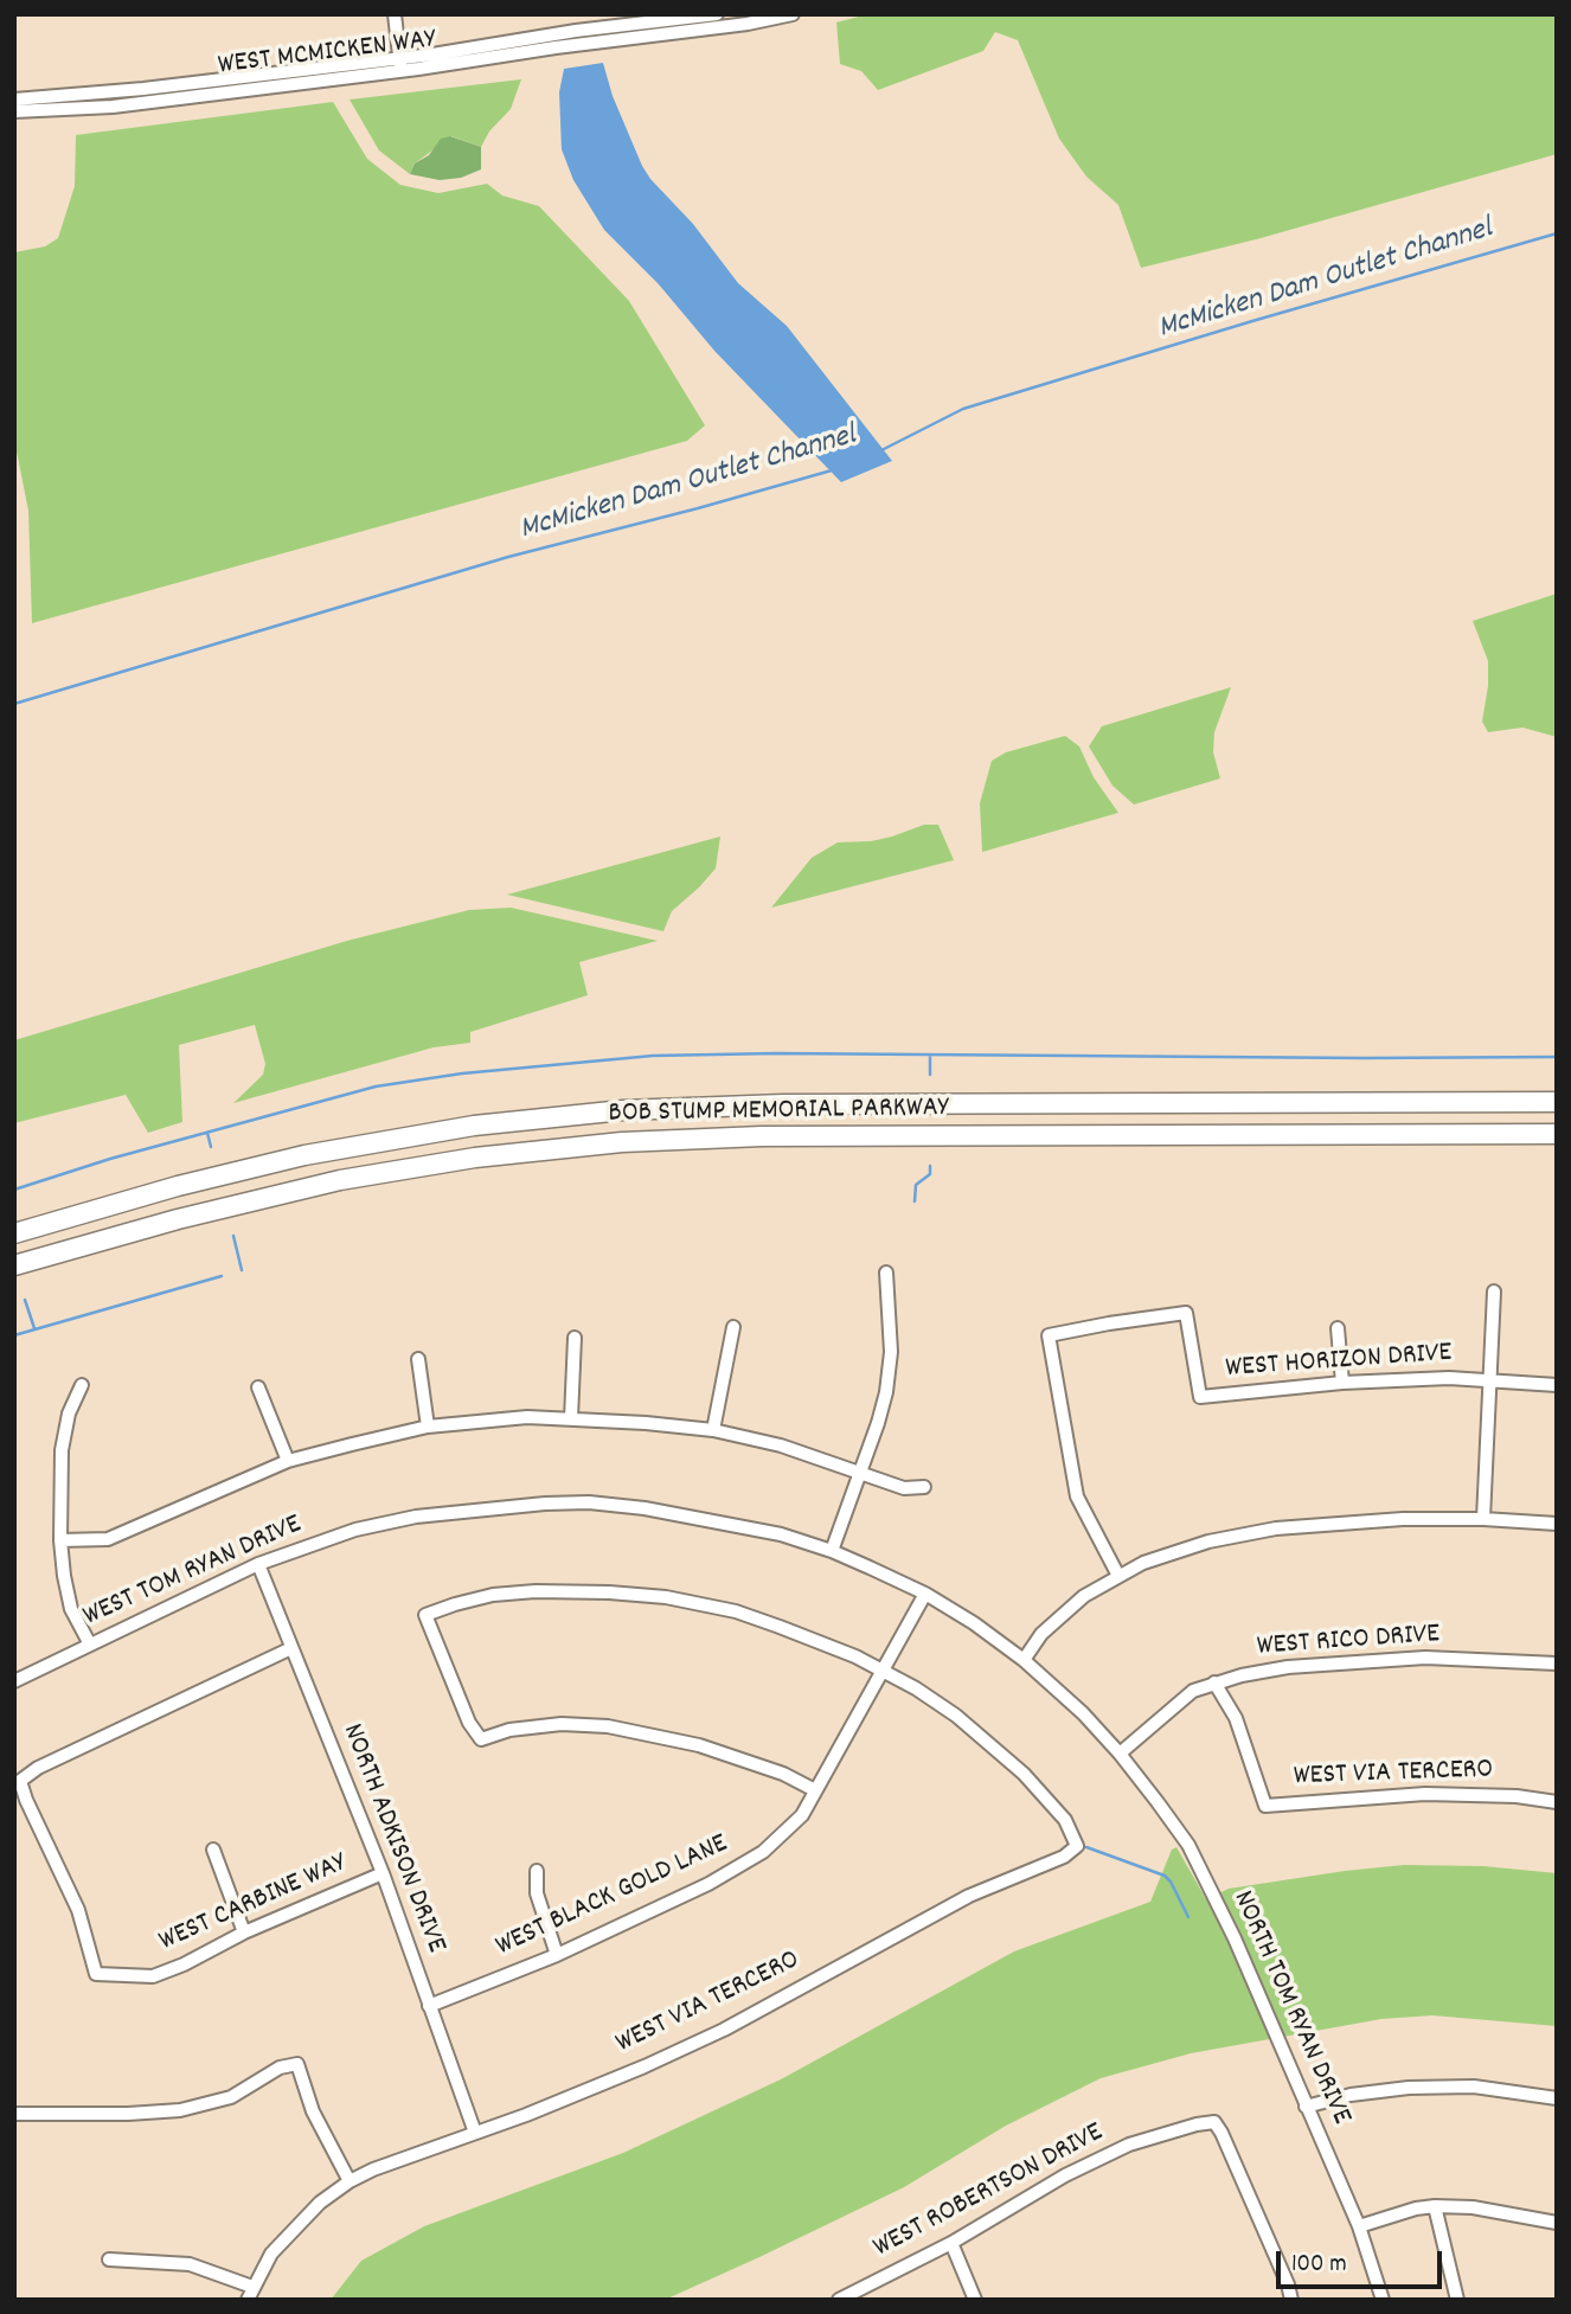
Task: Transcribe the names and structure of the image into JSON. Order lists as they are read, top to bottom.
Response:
{
  "streets": {
    "highway": ["BOB STUMP MEMORIAL PARKWAY"],
    "street": [
      "WEST MCMICKEN WAY",
      "WEST HORIZON DRIVE",
      "WEST TOM RYAN DRIVE",
      "WEST RICO DRIVE",
      "WEST VIA TERCERO",
      "NORTH ADKISON DRIVE",
      "WEST BLACK GOLD LANE",
      "WEST CARBINE WAY",
      "NORTH TOM RYAN DRIVE",
      "WEST ROBERTSON DRIVE"
    ]
  },
  "crossings": [
    ["WEST TOM RYAN DRIVE", "WEST RICO DRIVE"],
    ["WEST TOM RYAN DRIVE", "NORTH ADKISON DRIVE"],
    ["WEST TOM RYAN DRIVE", "WEST BLACK GOLD LANE"],
    ["WEST TOM RYAN DRIVE", "NORTH TOM RYAN DRIVE"],
    ["WEST RICO DRIVE", "WEST VIA TERCERO"],
    ["WEST RICO DRIVE", "NORTH TOM RYAN DRIVE"],
    ["WEST VIA TERCERO", "NORTH ADKISON DRIVE"],
    ["WEST VIA TERCERO", "WEST BLACK GOLD LANE"],
    ["NORTH ADKISON DRIVE", "WEST BLACK GOLD LANE"],
    ["NORTH ADKISON DRIVE", "WEST CARBINE WAY"]
  ],
  "water": ["McMicken Dam Outlet Channel"],
  "scale_bar": "100 m"
}
